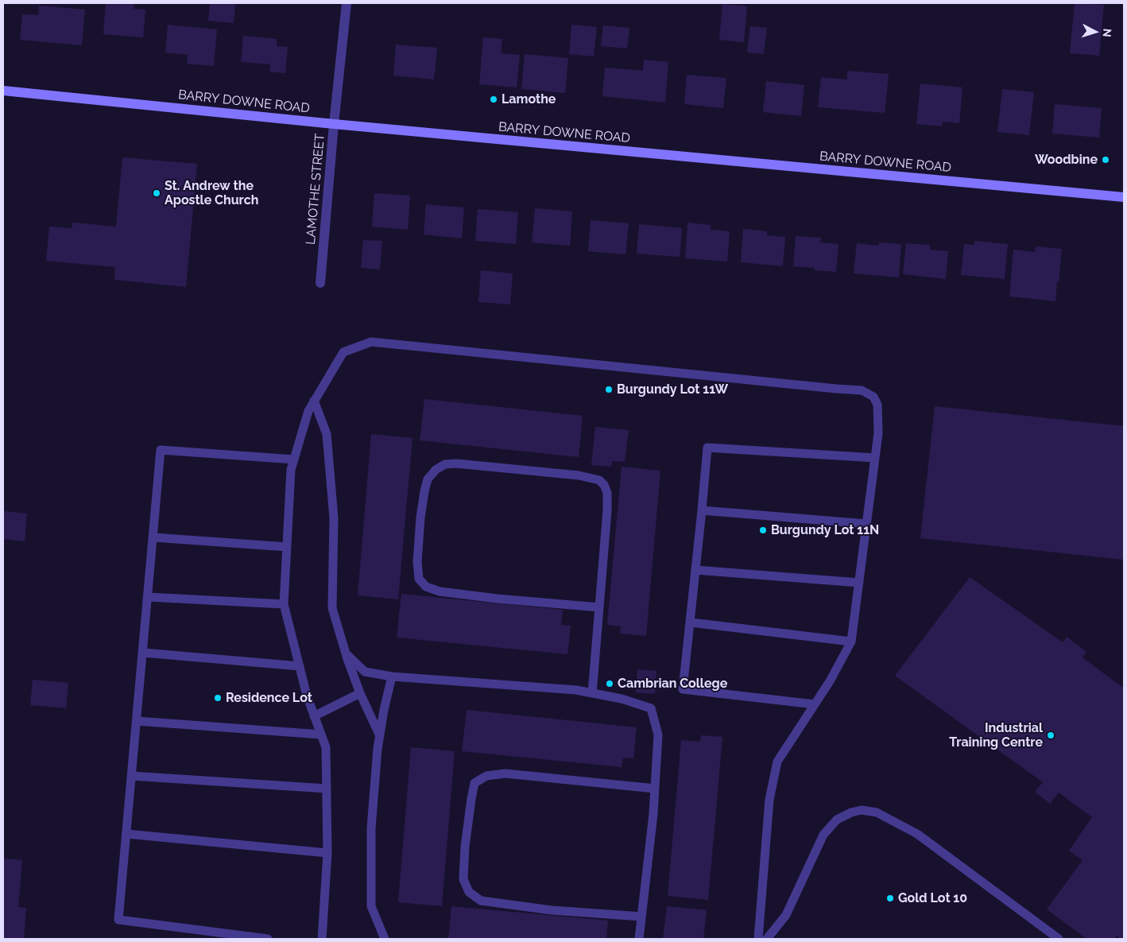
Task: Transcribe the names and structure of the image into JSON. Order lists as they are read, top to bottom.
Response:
{
  "streets": {
    "main road": ["BARRY DOWNE ROAD"],
    "street": ["LAMOTHE STREET"]
  },
  "crossings": [
    ["BARRY DOWNE ROAD", "LAMOTHE STREET"]
  ],
  "places": [
    "Lamothe",
    "Woodbine",
    "St. Andrew the Apostle Church",
    "Burgundy Lot 11W",
    "Burgundy Lot 11N",
    "Cambrian College",
    "Residence Lot",
    "Industrial Training Centre",
    "Gold Lot 10"
  ],
  "north": "right"
}
